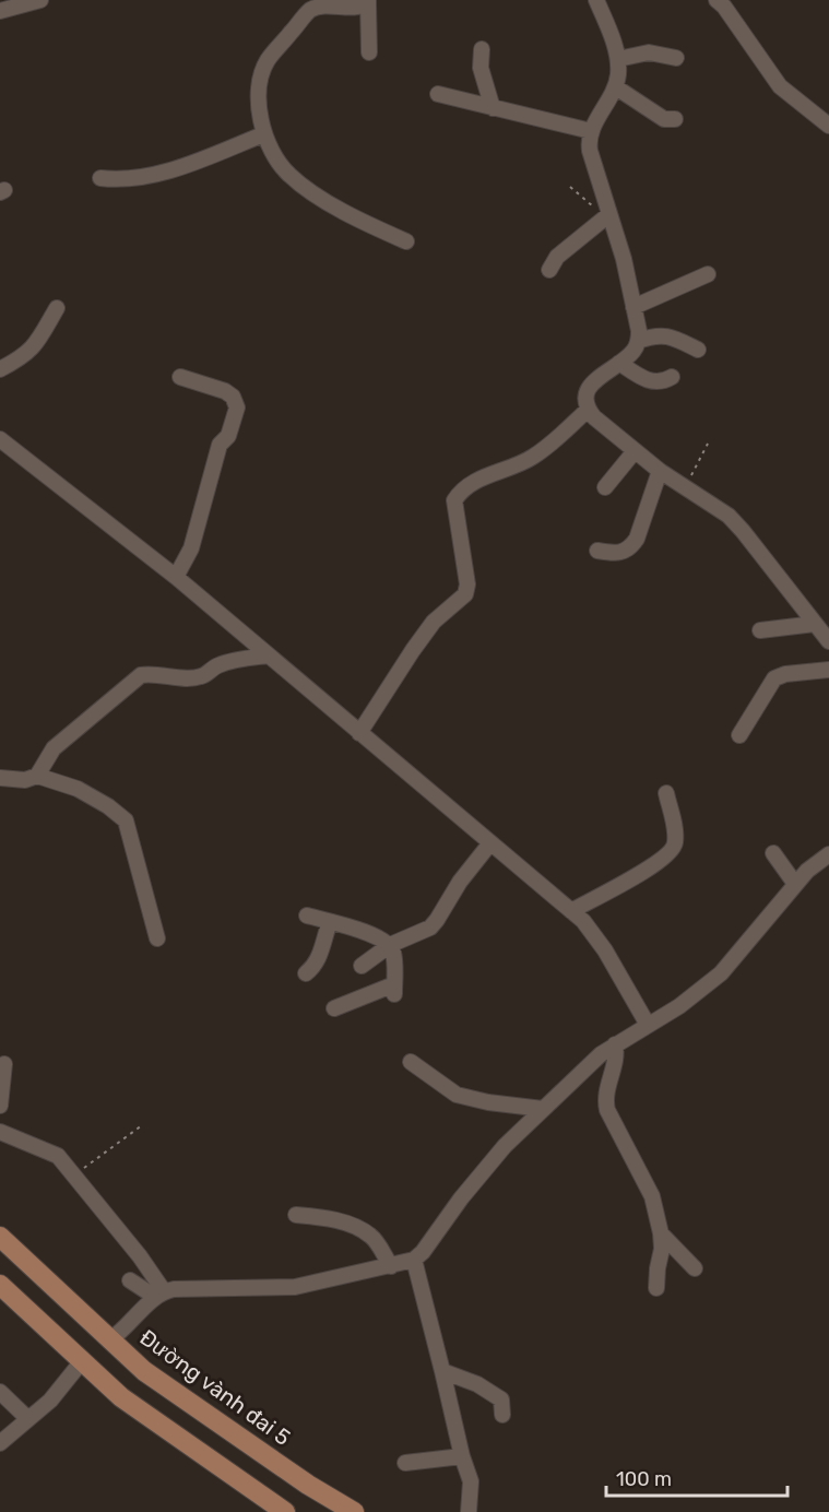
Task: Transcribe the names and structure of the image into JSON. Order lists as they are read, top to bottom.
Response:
{
  "streets": {
    "main road": ["Đường vành đai 5"]
  },
  "scale_bar": "100 m"
}
